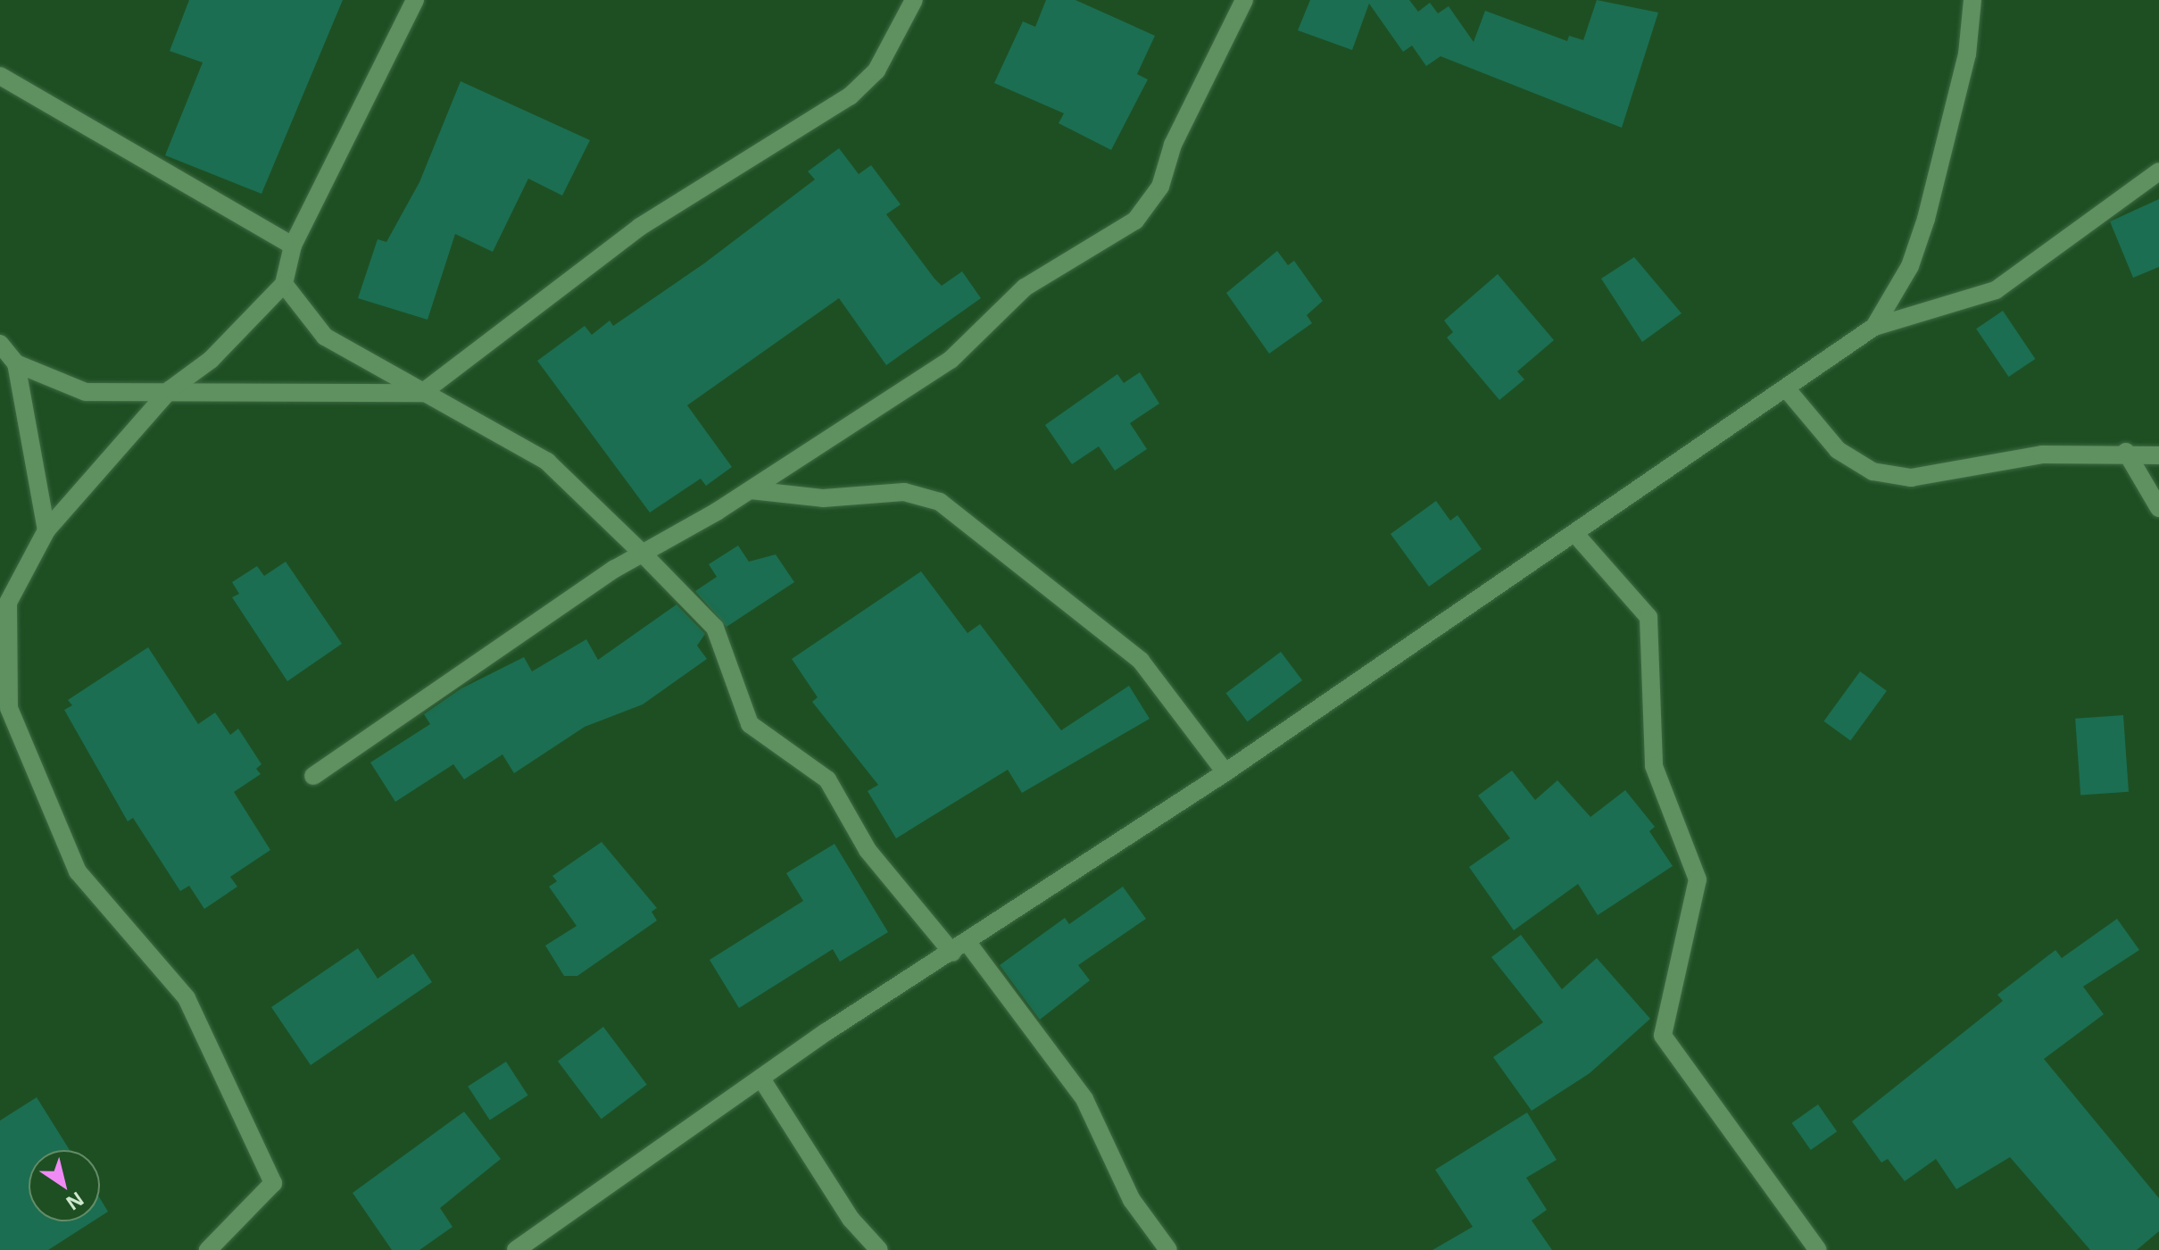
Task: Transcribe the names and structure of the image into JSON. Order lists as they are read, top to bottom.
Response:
{
  "north": "bottom right"
}
